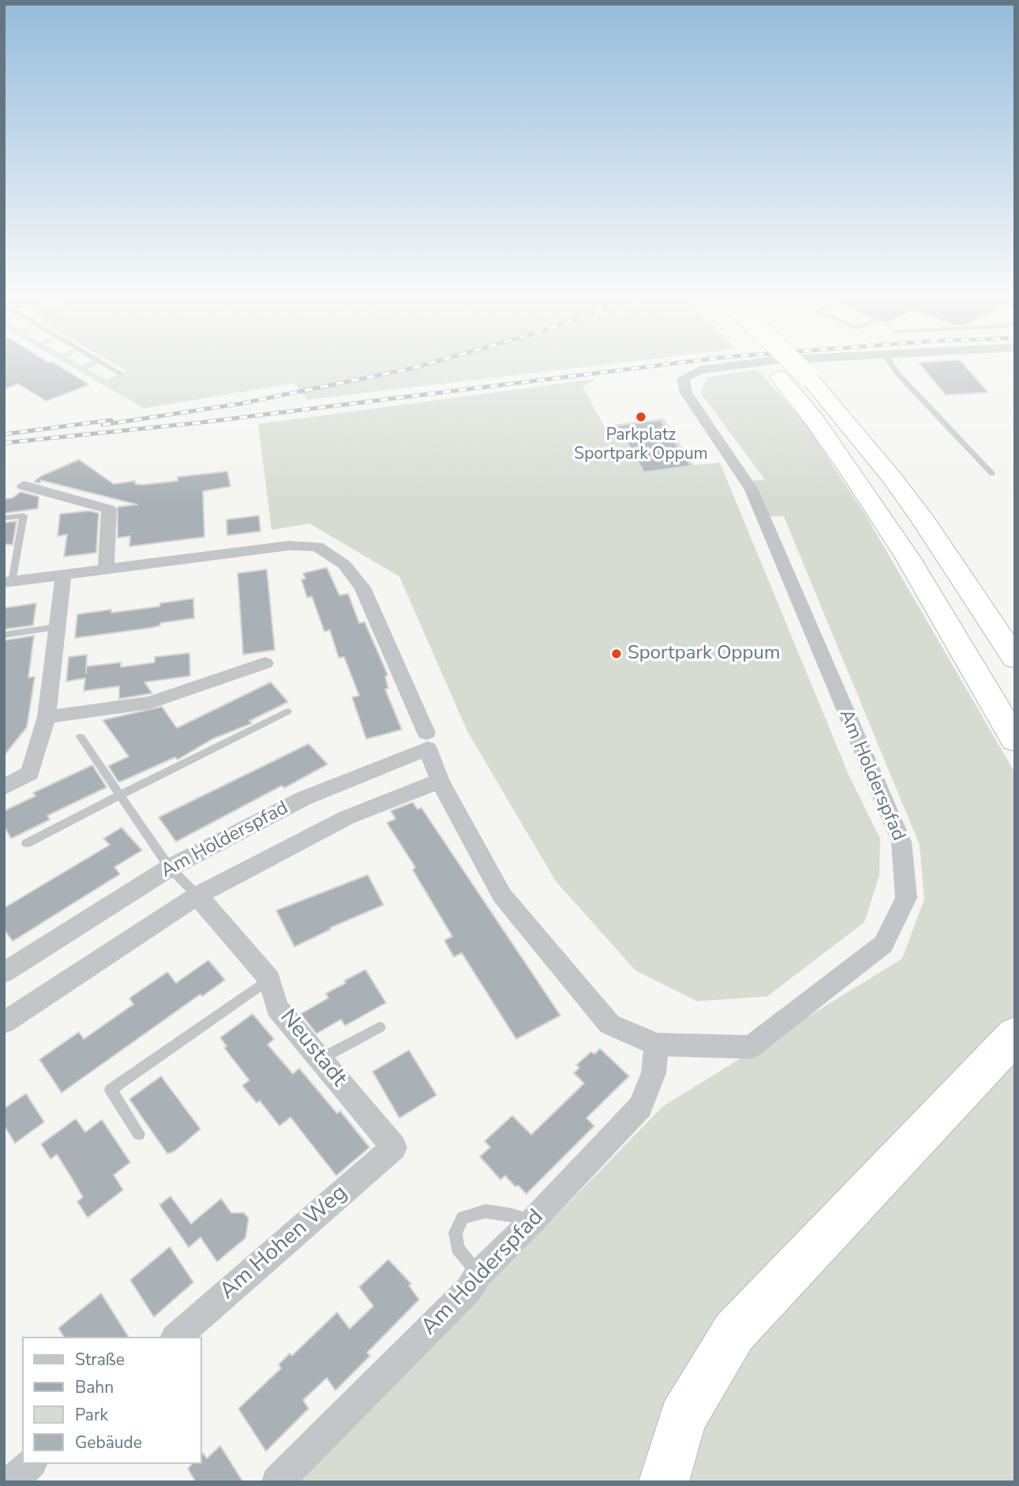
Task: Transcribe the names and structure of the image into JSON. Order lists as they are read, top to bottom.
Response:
{
  "streets": {
    "street": ["Am Holderspfad", "Neustadt", "Am Hohen Weg"]
  },
  "crossings": [
    ["Am Holderspfad", "Neustadt"],
    ["Neustadt", "Am Hohen Weg"]
  ],
  "places": ["Parkplatz Sportpark Oppum", "Sportpark Oppum"],
  "legend": [
    "Straße",
    "Bahn",
    "Park",
    "Gebäude"
  ]
}
